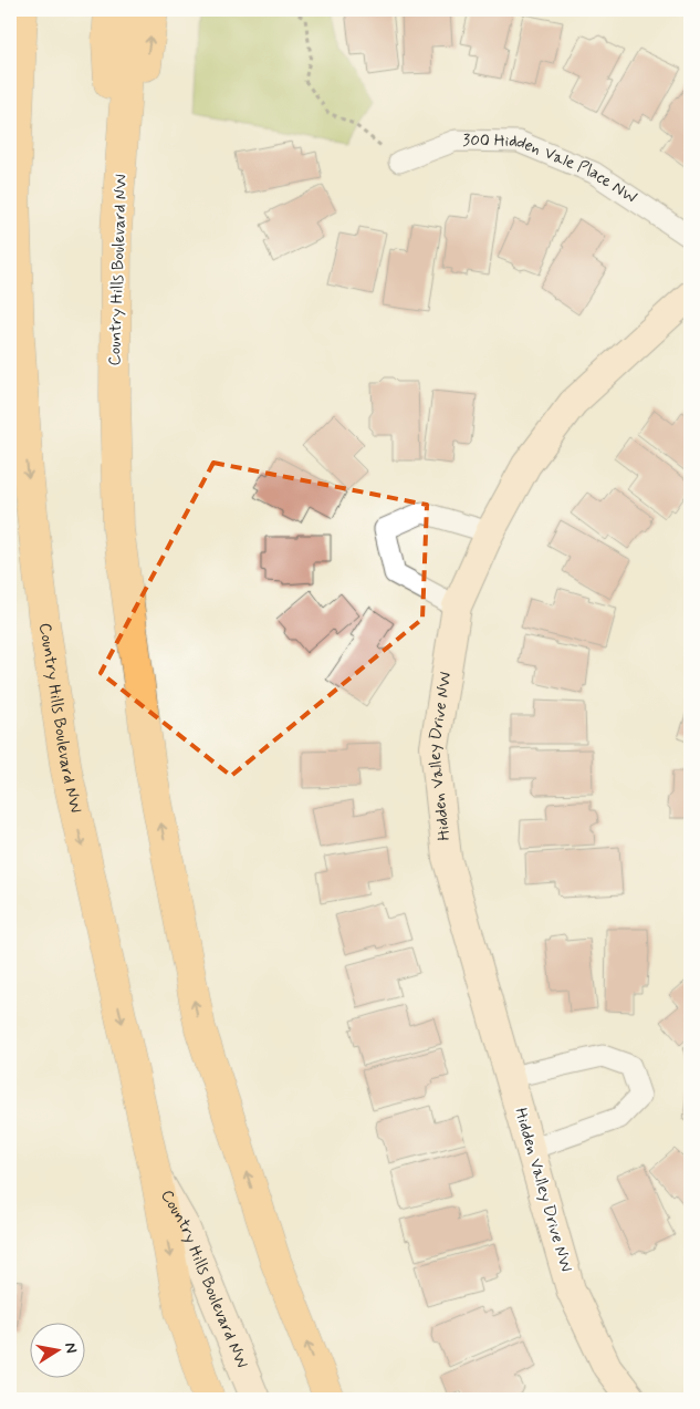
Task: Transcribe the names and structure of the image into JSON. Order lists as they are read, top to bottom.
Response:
{
  "streets": {
    "main road": ["Country Hills Boulevard NW"],
    "street": ["300 Hidden Vale Place NW", "Hidden Valley Drive NW"]
  },
  "north": "right"
}
